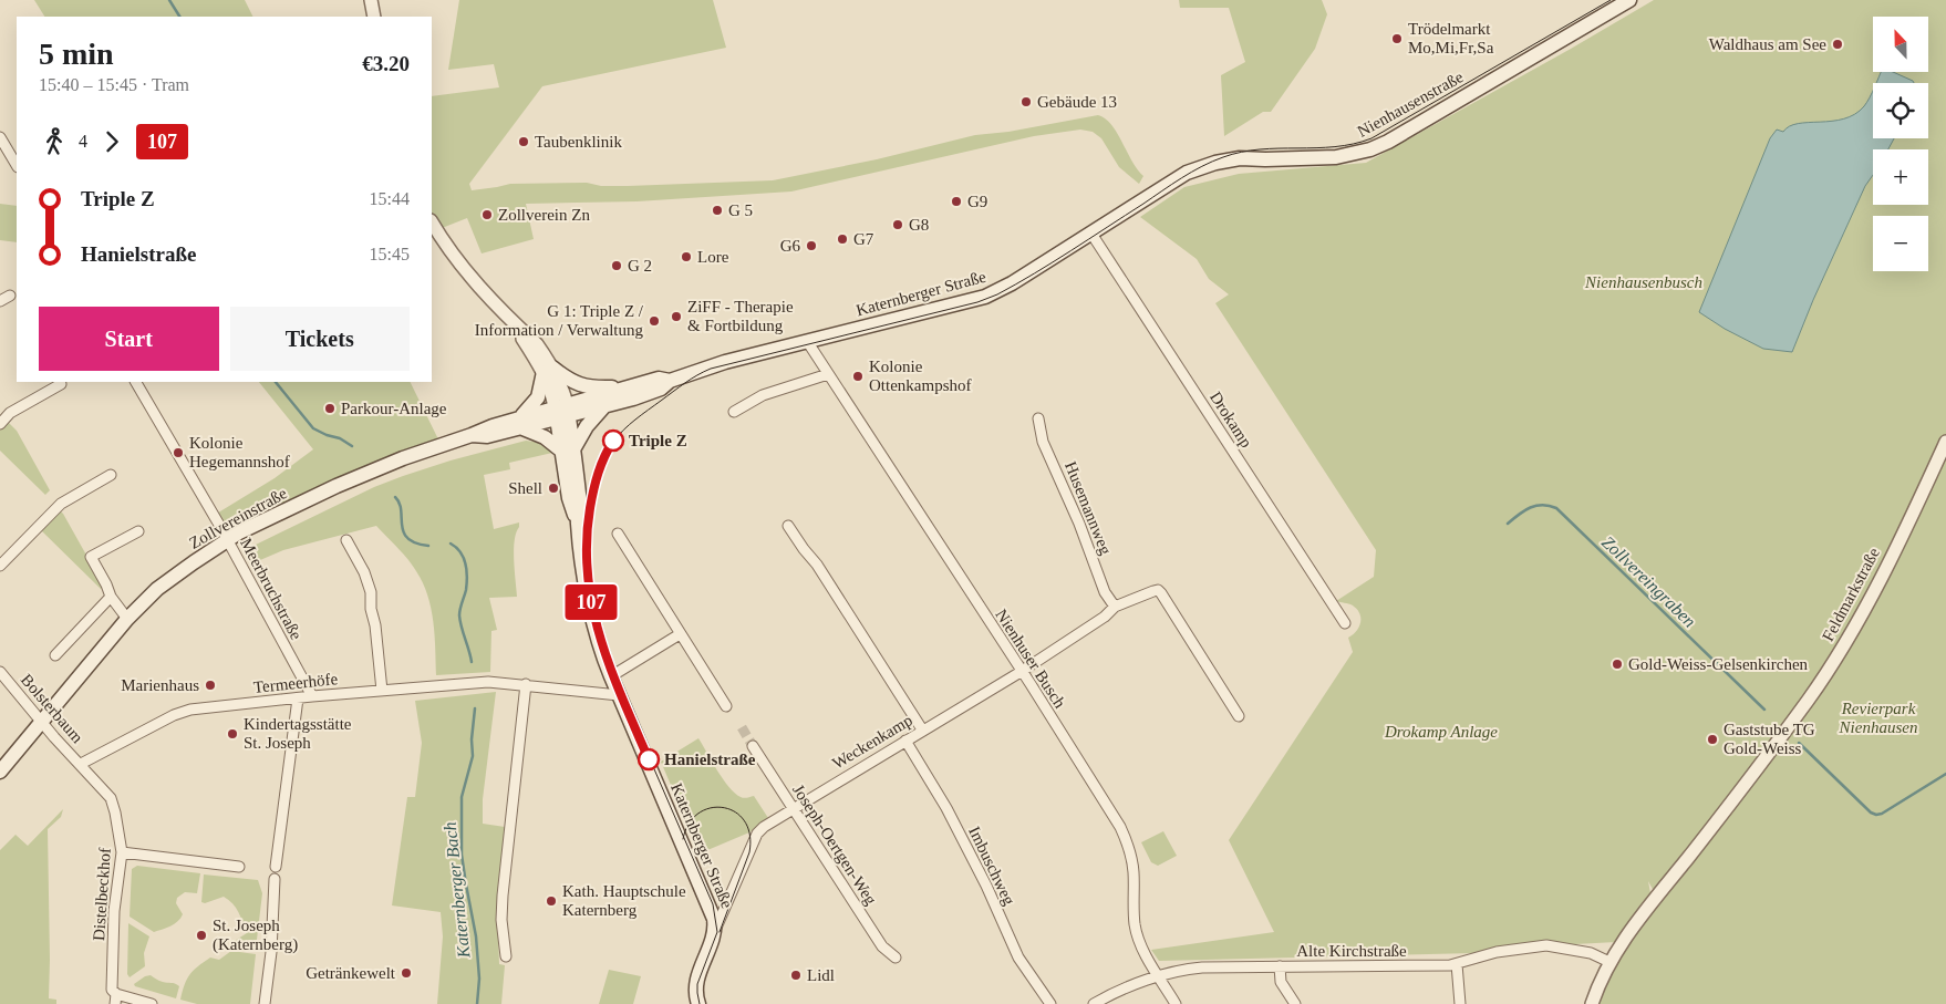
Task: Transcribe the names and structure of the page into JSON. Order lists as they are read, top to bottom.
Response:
{
  "streets": {
    "main road": ["Nienhausenstraße", "Katernberger Straße", "Zollvereinstraße"],
    "street": [
      "Drokamp",
      "Husemannweg",
      "Meerbruchstraße",
      "Feldmarkstraße",
      "Nienhuser Busch",
      "Termeerhöfe",
      "Bolsterbaum",
      "Weckenkamp",
      "Joseph-Oertgen-Weg",
      "Imbuschweg",
      "Distelbeckhof",
      "Alte Kirchstraße"
    ]
  },
  "crossings": [
    ["Nienhausenstraße", "Katernberger Straße"],
    ["Katernberger Straße", "Drokamp"],
    ["Katernberger Straße", "Zollvereinstraße"],
    ["Katernberger Straße", "Nienhuser Busch"],
    ["Katernberger Straße", "Termeerhöfe"],
    ["Katernberger Straße", "Weckenkamp"],
    ["Zollvereinstraße", "Meerbruchstraße"],
    ["Zollvereinstraße", "Bolsterbaum"],
    ["Meerbruchstraße", "Termeerhöfe"],
    ["Feldmarkstraße", "Alte Kirchstraße"],
    ["Nienhuser Busch", "Weckenkamp"],
    ["Nienhuser Busch", "Alte Kirchstraße"],
    ["Termeerhöfe", "Bolsterbaum"],
    ["Termeerhöfe", "Distelbeckhof"],
    ["Bolsterbaum", "Distelbeckhof"],
    ["Weckenkamp", "Joseph-Oertgen-Weg"],
    ["Weckenkamp", "Imbuschweg"]
  ],
  "water": ["Zollvereingraben", "Katernberger Bach"],
  "parks": ["Nienhausenbusch", "Revierpark Nienhausen", "Drokamp Anlage"],
  "places": [
    "Trödelmarkt Mo,Mi,Fr,Sa",
    "Waldhaus am See",
    "Gebäude 13",
    "Taubenklinik",
    "G9",
    "G 5",
    "Zollverein Zn",
    "G8",
    "G7",
    "G6",
    "Lore",
    "G 2",
    "ZiFF - Therapie & Fortbildung",
    "G 1: Triple Z / Information / Verwaltung",
    "Kolonie Ottenkampshof",
    "Parkour-Anlage",
    "Triple Z",
    "Kolonie Hegemannshof",
    "Shell",
    "Gold-Weiss-Gelsenkirchen",
    "Marienhaus",
    "Kindertagsstätte St. Joseph",
    "Gaststube TG Gold-Weiss",
    "Hanielstraße",
    "Kath. Hauptschule Katernberg",
    "St. Joseph (Katernberg)",
    "Getränkewelt",
    "Lidl"
  ],
  "lines": ["tram line 107"],
  "north": "top",
  "page": {
    "on_map": "107",
    "map_buttons": ["+", "−"],
    "heading": ["5 min", "15:40 – 15:45 · Tram", "€3.20"],
    "legs": ["4", "107"],
    "list": [
      {
        "name": "Triple Z",
        "value": "15:44"
      },
      {
        "name": "Hanielstraße",
        "value": "15:45"
      }
    ],
    "buttons": ["Start", "Tickets"]
  }
}
